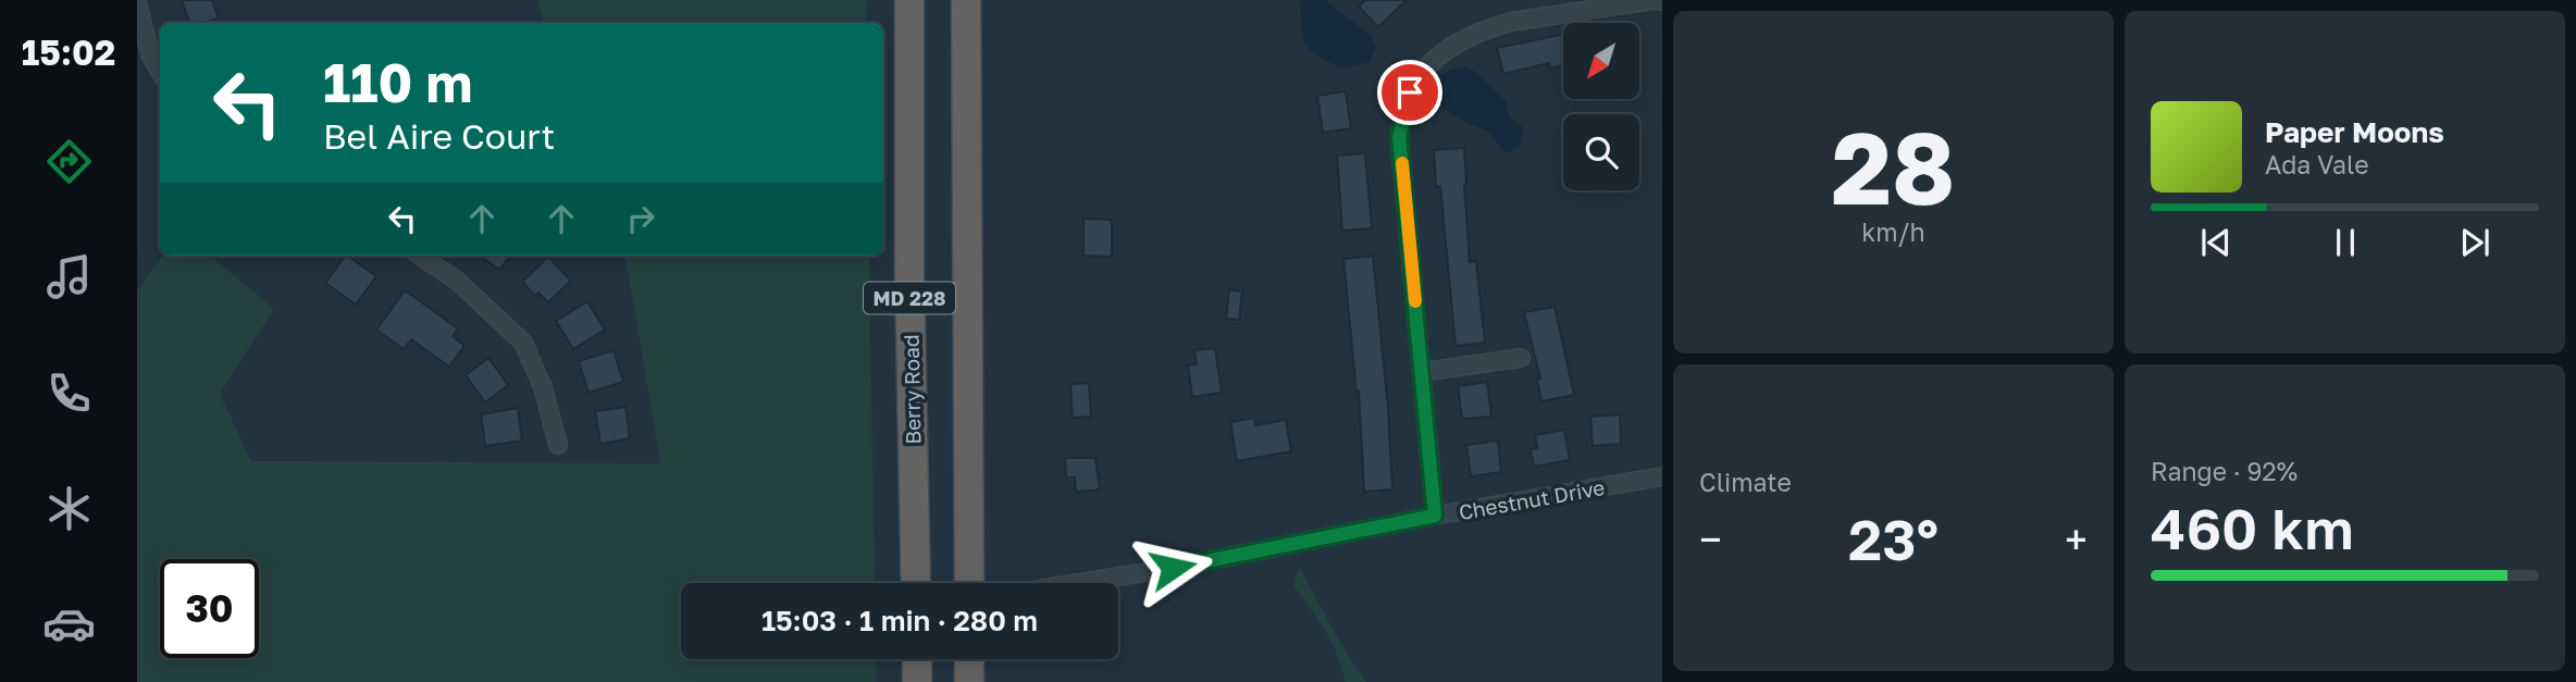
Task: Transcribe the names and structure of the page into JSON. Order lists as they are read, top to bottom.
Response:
{
  "streets": {
    "highway": ["MD 228", "Berry Road"],
    "street": ["Chestnut Drive"]
  },
  "north": "bottom left",
  "page": {
    "tabs": "15:02",
    "tile": [
      ["28", "km/h"],
      "Climate",
      ["Range · 92%", "460 km"]
    ],
    "turn": ["110 m", "Bel Aire Court"],
    "song": ["Paper Moons", "Ada Vale"],
    "heat": ["−", "23°", "+"],
    "limit": "30",
    "trip": "15:03 · 1 min · 280 m"
  }
}
